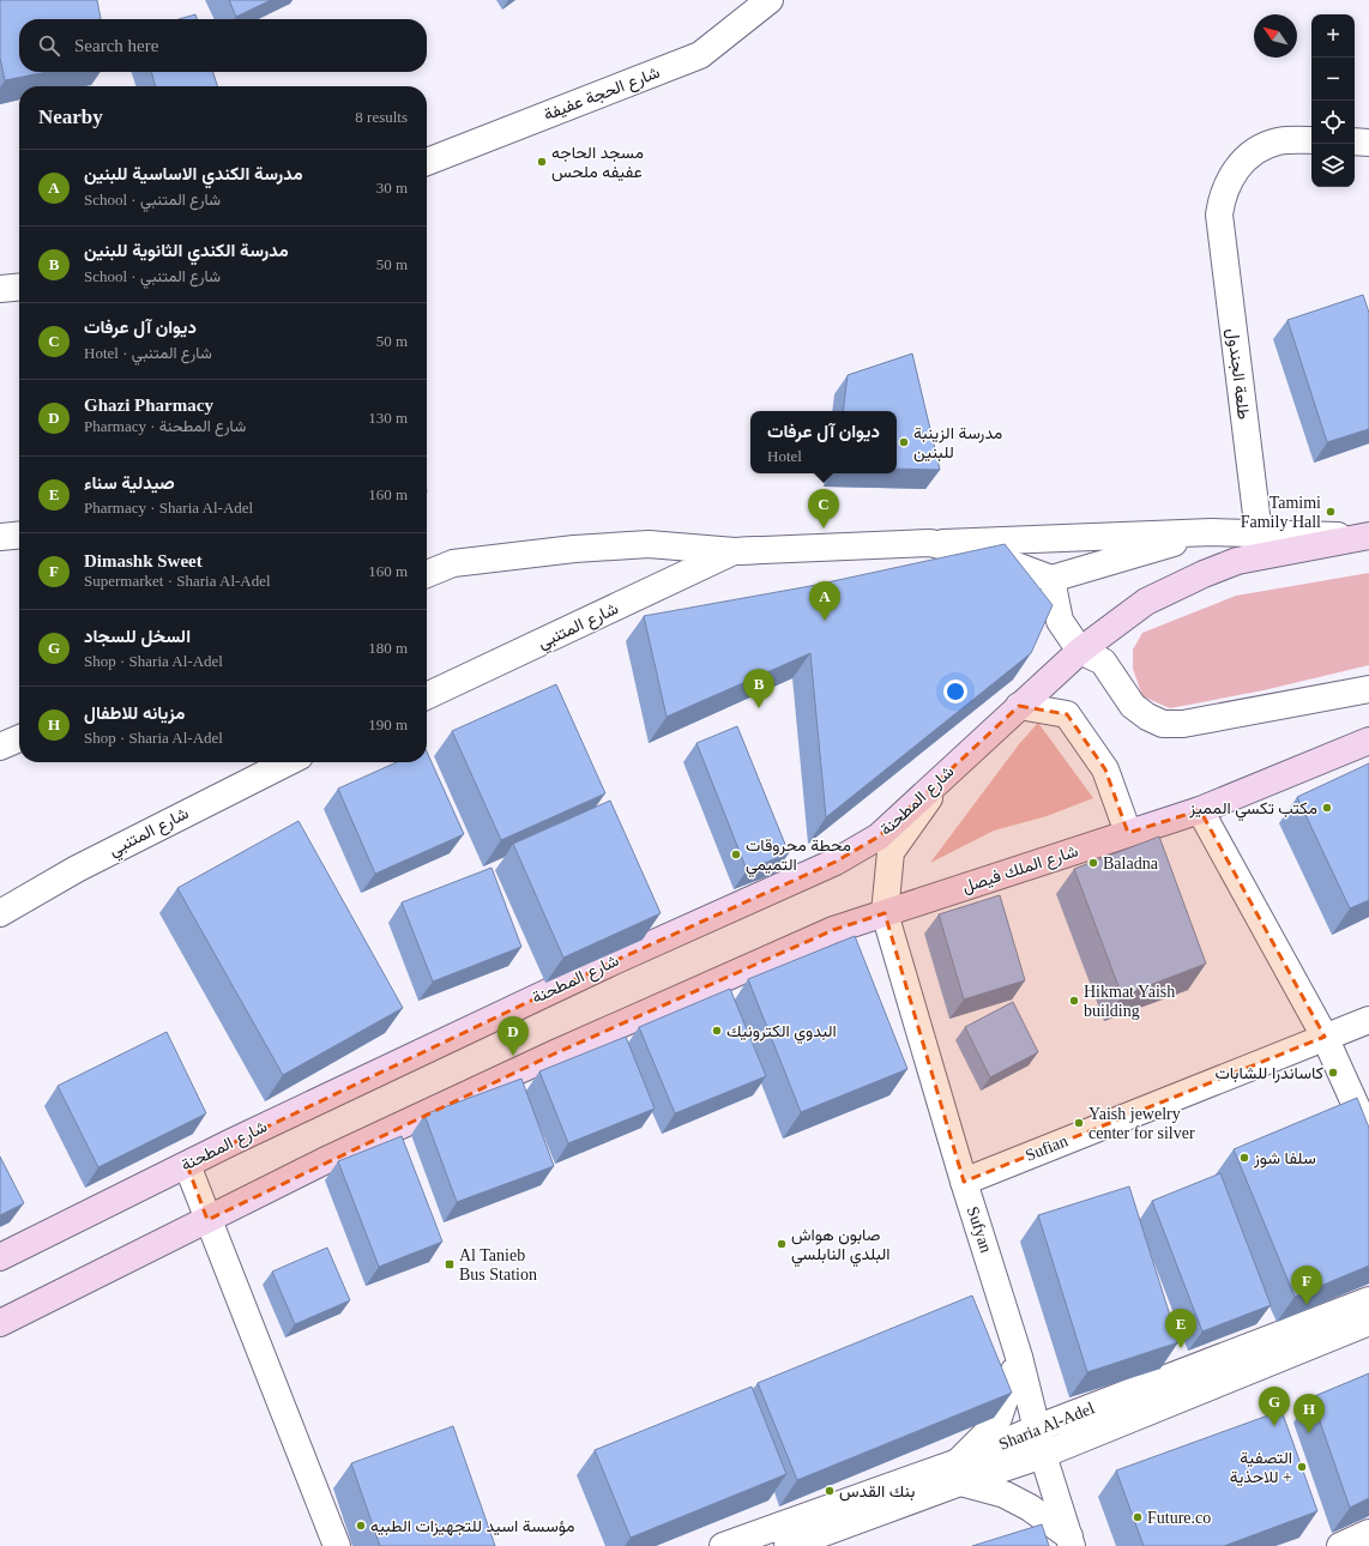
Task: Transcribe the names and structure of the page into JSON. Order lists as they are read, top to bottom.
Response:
{
  "streets": {
    "main road": ["شارع المطحنة", "شارع الملك فيصل"],
    "street": [
      "شارع الحجة عفيفة",
      "طلعة الجندول",
      "شارع المتنبي",
      "Sufian",
      "Sufyan",
      "Sharia Al-Adel"
    ]
  },
  "crossings": [
    ["شارع الملك فيصل", "Sufyan"],
    ["Sufian", "Sufyan"],
    ["Sufyan", "Sharia Al-Adel"]
  ],
  "places": {
    "other": [
      "مسجد الحاجه عفيفه ملحس",
      "مدرسة الزينبة للبنين",
      "Tamimi Family Hall",
      "مكتب تكسي المميز",
      "محطة محروقات التميمي",
      "Baladna",
      "Hikmat Yaish building",
      "البدوي الكترونيك",
      "كاساندرا للشابات",
      "Yaish jewelry center for silver",
      "سلفا شوز",
      "صابون هواش البلدي النابلسي",
      "التصفية للاحذية +",
      "بنك القدس",
      "Future.co",
      "مؤسسة اسيد للتجهيزات الطبيه"
    ],
    "transit": ["Al Tanieb Bus Station"]
  },
  "north": "top left",
  "page": {
    "map_buttons": ["+", "−"],
    "search": "Search here",
    "heading": ["Nearby", "8 results"],
    "list": [
      {
        "mark": "A",
        "name": "مدرسة الكندي الاساسية للبنين",
        "note": "School · شارع المتنبي",
        "value": "30 m"
      },
      {
        "mark": "B",
        "name": "مدرسة الكندي الثانوية للبنين",
        "note": "School · شارع المتنبي",
        "value": "50 m"
      },
      {
        "mark": "C",
        "name": "ديوان آل عرفات",
        "note": "Hotel · شارع المتنبي",
        "value": "50 m"
      },
      {
        "mark": "D",
        "name": "Ghazi Pharmacy",
        "note": "Pharmacy · شارع المطحنة",
        "value": "130 m"
      },
      {
        "mark": "E",
        "name": "صيدلية سناء",
        "note": "Pharmacy · Sharia Al-Adel",
        "value": "160 m"
      },
      {
        "mark": "F",
        "name": "Dimashk Sweet",
        "note": "Supermarket · Sharia Al-Adel",
        "value": "160 m"
      },
      {
        "mark": "G",
        "name": "السخل للسجاد",
        "note": "Shop · Sharia Al-Adel",
        "value": "180 m"
      },
      {
        "mark": "H",
        "name": "مزيانه للاطفال",
        "note": "Shop · Sharia Al-Adel",
        "value": "190 m"
      }
    ],
    "popup": ["ديوان آل عرفات", "Hotel"],
    "pins": [
      "C",
      "A",
      "B",
      "D",
      "F",
      "E",
      "G",
      "H"
    ]
  }
}
